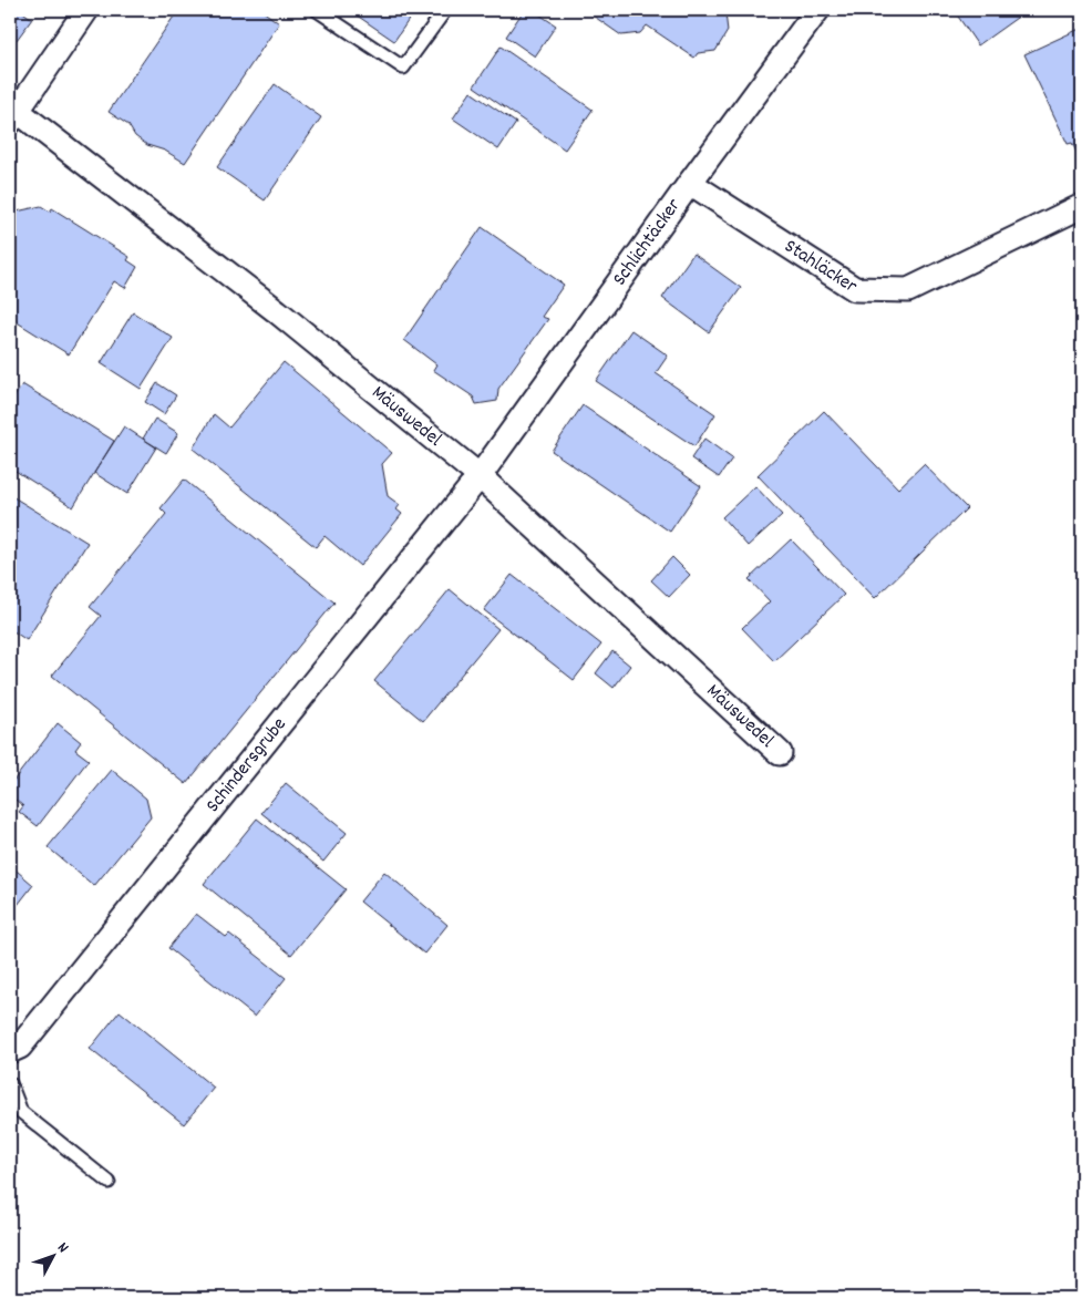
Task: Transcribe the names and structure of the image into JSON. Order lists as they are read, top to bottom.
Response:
{
  "streets": {
    "street": [
      "Schlichtäcker",
      "Stahläcker",
      "Mäuswedel",
      "Schindersgrube"
    ]
  },
  "crossings": [
    ["Schlichtäcker", "Stahläcker"],
    ["Schlichtäcker", "Mäuswedel"],
    ["Schlichtäcker", "Schindersgrube"],
    ["Mäuswedel", "Schindersgrube"]
  ],
  "north": "top right"
}
